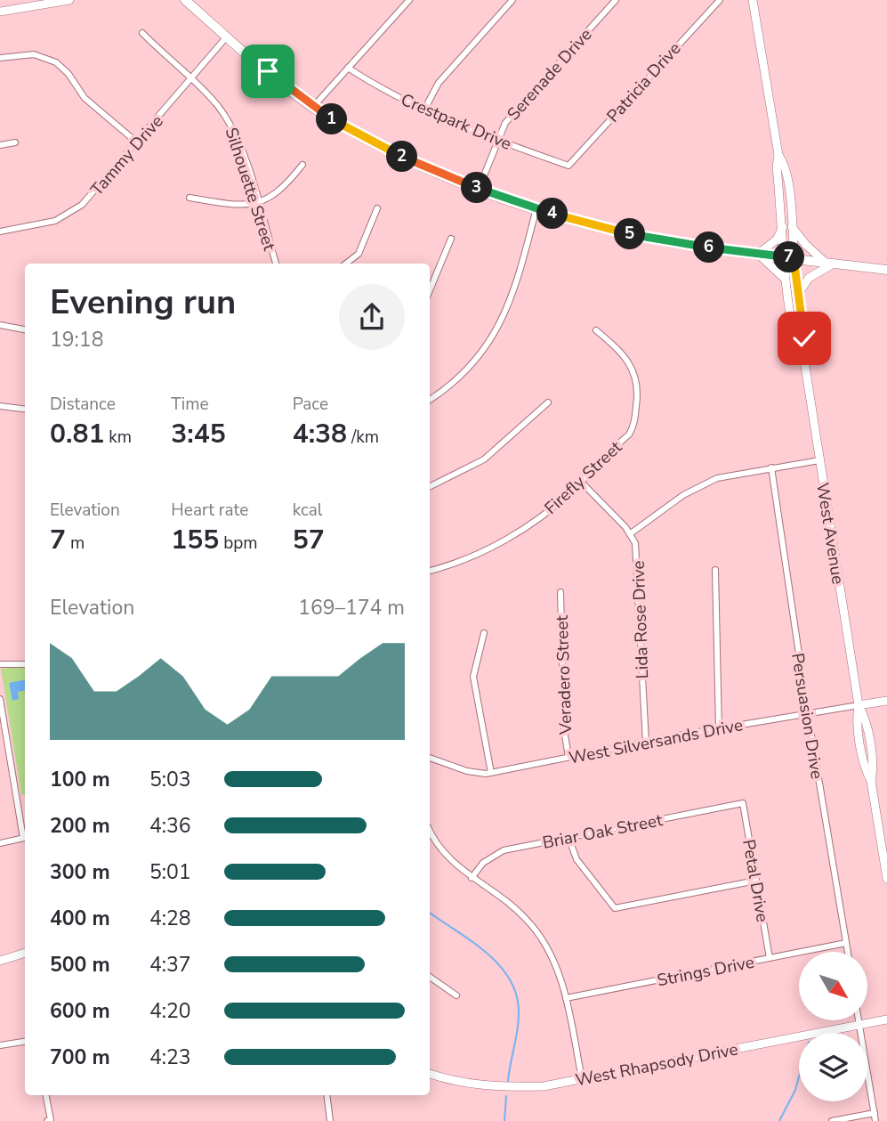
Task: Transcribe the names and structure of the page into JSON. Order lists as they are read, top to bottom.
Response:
{
  "streets": {
    "main road": ["West Avenue", "West Silversands Drive", "West Rhapsody Drive"],
    "street": [
      "Serenade Drive",
      "Patricia Drive",
      "Crestpark Drive",
      "Tammy Drive",
      "Silhouette Street",
      "Firefly Street",
      "Lida Rose Drive",
      "Veradero Street",
      "Persuasion Drive",
      "Briar Oak Street",
      "Petal Drive",
      "Strings Drive"
    ]
  },
  "crossings": [
    ["Serenade Drive", "Crestpark Drive"],
    ["Patricia Drive", "Crestpark Drive"],
    ["Tammy Drive", "Silhouette Street"],
    ["Firefly Street", "Lida Rose Drive"],
    ["West Avenue", "West Silversands Drive"],
    ["Lida Rose Drive", "West Silversands Drive"],
    ["Veradero Street", "West Silversands Drive"],
    ["Persuasion Drive", "West Silversands Drive"],
    ["Persuasion Drive", "Strings Drive"],
    ["Briar Oak Street", "Petal Drive"],
    ["Petal Drive", "Strings Drive"]
  ],
  "north": "bottom right",
  "page": {
    "pins": [
      "1",
      "2",
      "3",
      "4",
      "5",
      "6",
      "7"
    ],
    "heading": ["Evening run", "19:18"],
    "stats": [
      ["Distance", "0.81 km"],
      ["Time", "3:45"],
      ["Pace", "4:38 /km"],
      ["Elevation", "7 m"],
      ["Heart rate", "155 bpm"],
      ["kcal", "57"]
    ],
    "chart": ["Elevation", "169–174 m"],
    "list": [
      {
        "name": "100 m",
        "note": "5:03"
      },
      {
        "name": "200 m",
        "note": "4:36"
      },
      {
        "name": "300 m",
        "note": "5:01"
      },
      {
        "name": "400 m",
        "note": "4:28"
      },
      {
        "name": "500 m",
        "note": "4:37"
      },
      {
        "name": "600 m",
        "note": "4:20"
      },
      {
        "name": "700 m",
        "note": "4:23"
      }
    ]
  }
}
